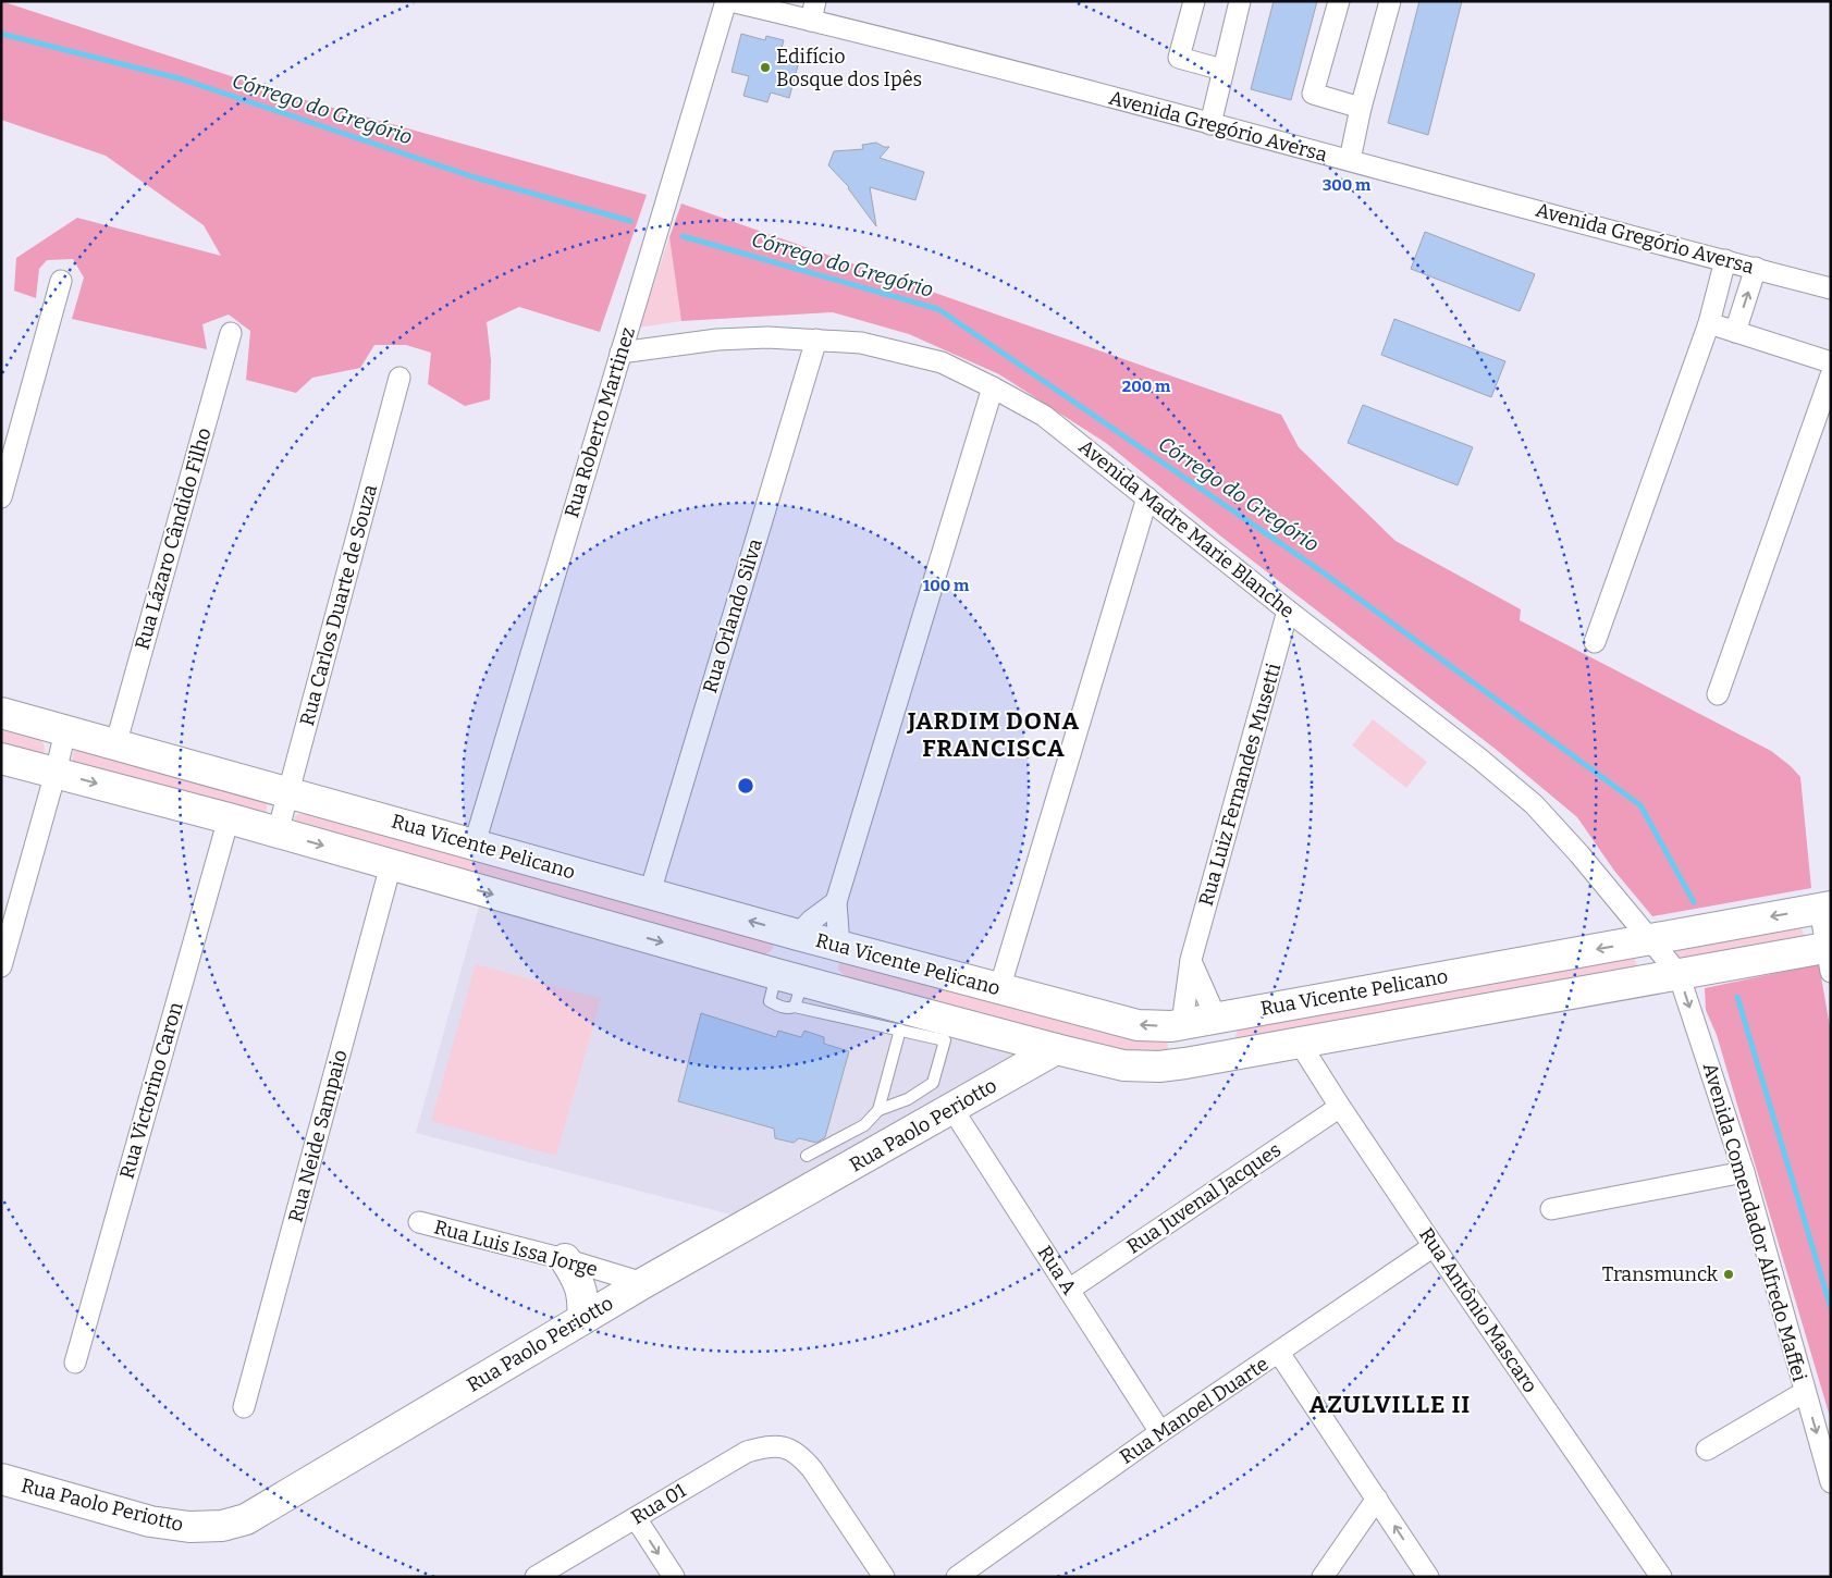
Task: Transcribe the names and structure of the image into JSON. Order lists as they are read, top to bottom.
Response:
{
  "streets": {
    "street": [
      "Avenida Gregório Aversa",
      "Rua Roberto Martinez",
      "Avenida Madre Marie Blanche",
      "Rua Lázaro Cândido Filho",
      "Rua Carlos Duarte de Souza",
      "Rua Orlando Silva",
      "Rua Luiz Fernandes Musetti",
      "Rua Vicente Pelicano",
      "Rua Victorino Caron",
      "Rua Paolo Periotto",
      "Rua Neide Sampaio",
      "Rua Juvenal Jacques",
      "Avenida Comendador Alfredo Maffei",
      "Rua Luis Issa Jorge",
      "Rua A",
      "Rua Antônio Mascaro",
      "Rua Manoel Duarte",
      "Rua 01"
    ]
  },
  "crossings": [
    ["Rua Roberto Martinez", "Avenida Madre Marie Blanche"],
    ["Rua Roberto Martinez", "Rua Vicente Pelicano"],
    ["Avenida Madre Marie Blanche", "Rua Orlando Silva"],
    ["Avenida Madre Marie Blanche", "Rua Luiz Fernandes Musetti"],
    ["Avenida Madre Marie Blanche", "Rua Vicente Pelicano"],
    ["Avenida Madre Marie Blanche", "Avenida Comendador Alfredo Maffei"],
    ["Rua Lázaro Cândido Filho", "Rua Vicente Pelicano"],
    ["Rua Carlos Duarte de Souza", "Rua Vicente Pelicano"],
    ["Rua Orlando Silva", "Rua Vicente Pelicano"],
    ["Rua Luiz Fernandes Musetti", "Rua Vicente Pelicano"],
    ["Rua Vicente Pelicano", "Rua Victorino Caron"],
    ["Rua Vicente Pelicano", "Rua Paolo Periotto"],
    ["Rua Vicente Pelicano", "Rua Neide Sampaio"],
    ["Rua Vicente Pelicano", "Avenida Comendador Alfredo Maffei"],
    ["Rua Vicente Pelicano", "Rua Antônio Mascaro"],
    ["Rua Paolo Periotto", "Rua Luis Issa Jorge"],
    ["Rua Paolo Periotto", "Rua A"],
    ["Rua Juvenal Jacques", "Rua A"],
    ["Rua Juvenal Jacques", "Rua Antônio Mascaro"],
    ["Rua A", "Rua Manoel Duarte"],
    ["Rua Antônio Mascaro", "Rua Manoel Duarte"]
  ],
  "one_way": ["Avenida Comendador Alfredo Maffei"],
  "districts": ["JARDIM DONA FRANCISCA", "AZULVILLE II"],
  "water": ["Córrego do Gregório"],
  "places": ["Edifício Bosque dos Ipês", "Transmunck"],
  "rings": ["300 m", "200 m", "100 m"]
}
